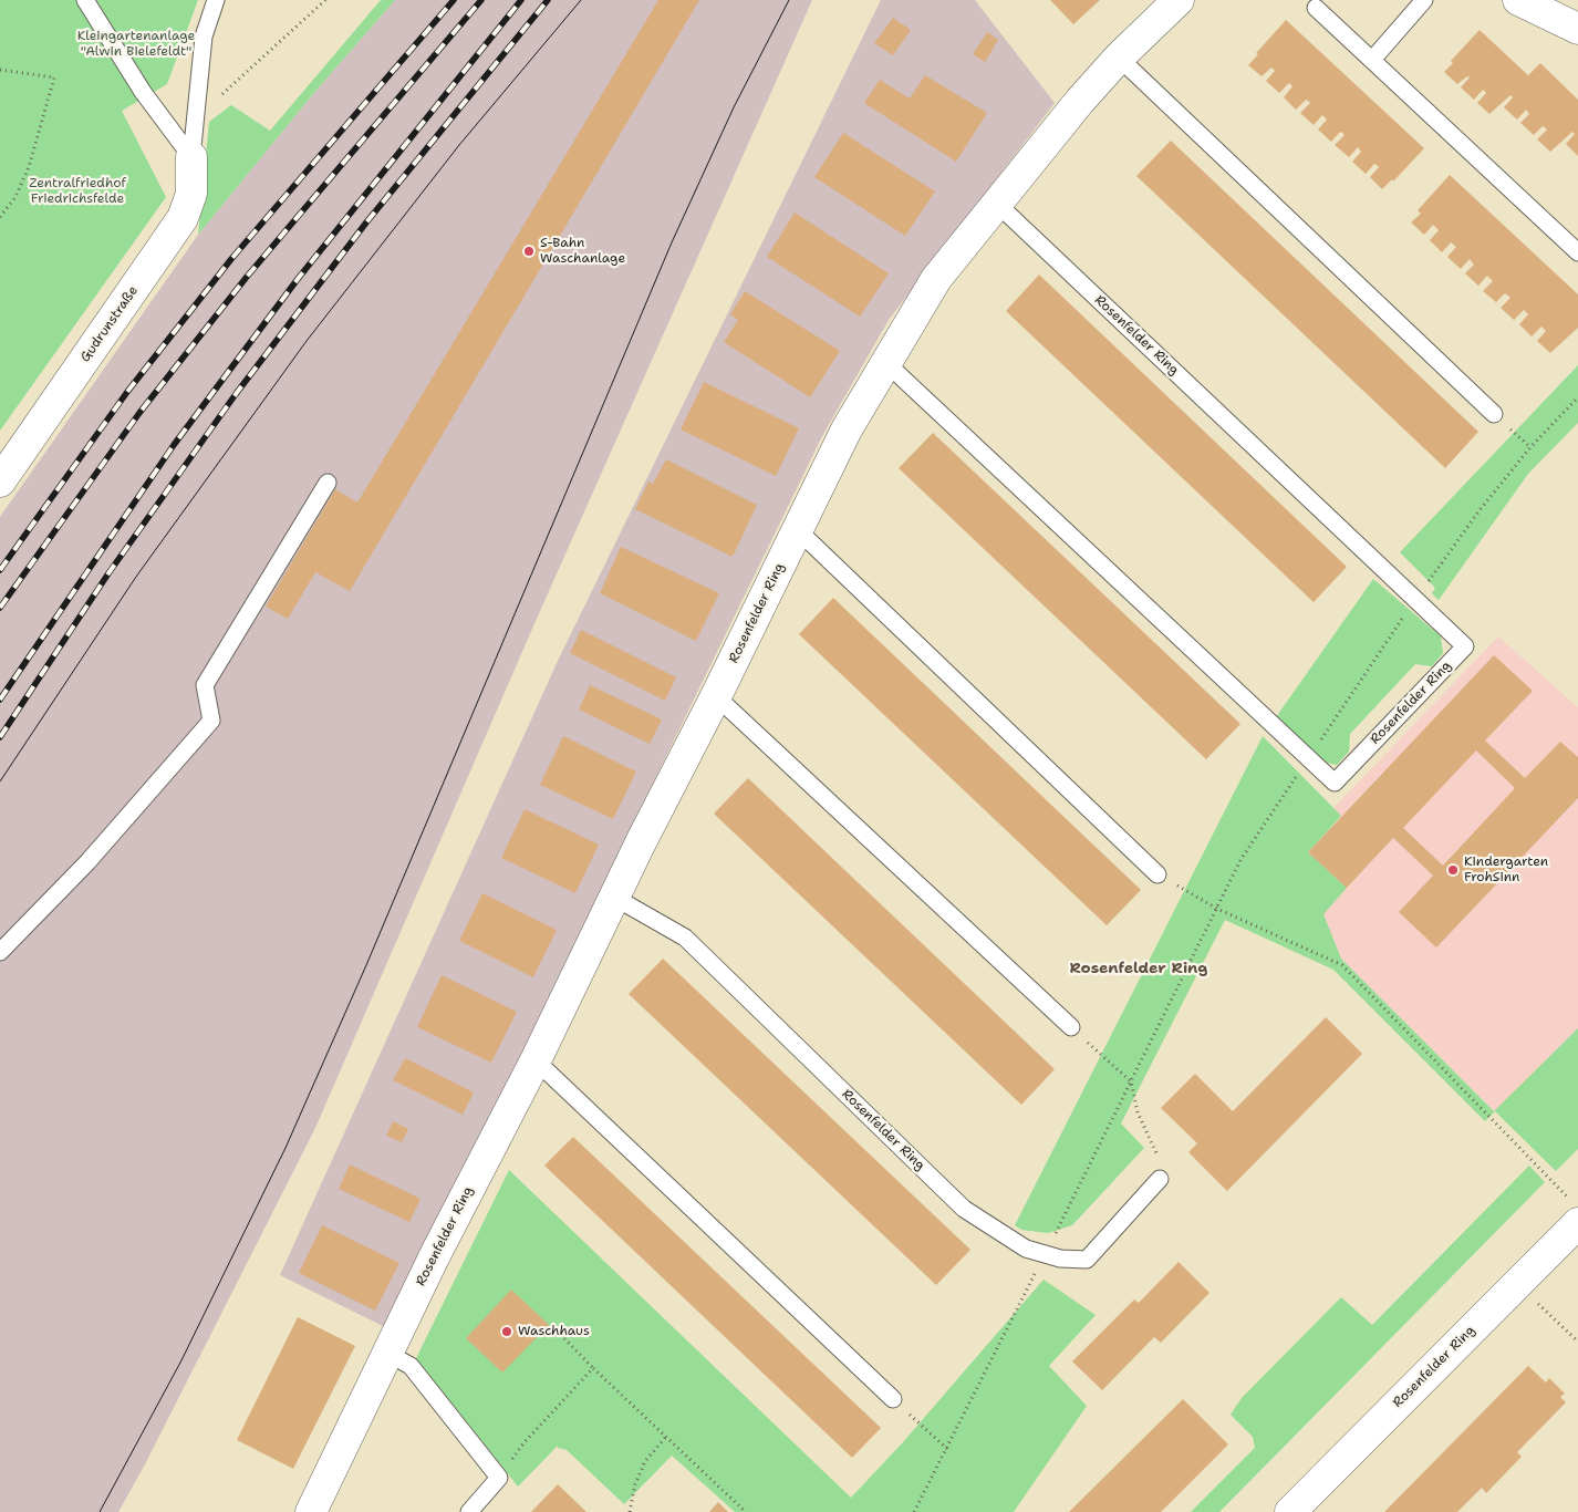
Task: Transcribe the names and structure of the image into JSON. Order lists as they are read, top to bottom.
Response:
{
  "streets": {
    "street": ["Gudrunstraße", "Rosenfelder Ring"]
  },
  "districts": ["Rosenfelder Ring"],
  "parks": ["Kleingartenanlage \"Alwin Bielefeldt\"", "Zentralfriedhof Friedrichsfelde"],
  "places": ["S-Bahn Waschanlage", "Kindergarten FrohSinn", "Waschhaus"]
}
